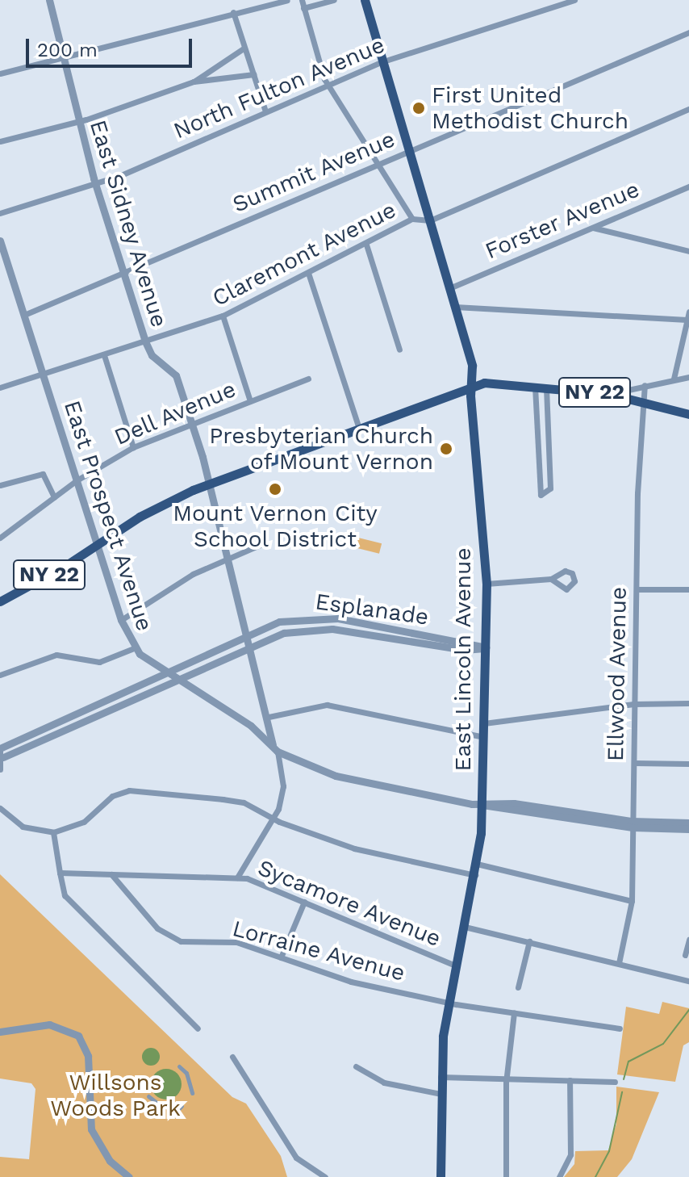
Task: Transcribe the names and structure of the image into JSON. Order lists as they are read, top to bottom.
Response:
{
  "streets": {
    "main road": ["NY 22", "East Lincoln Avenue"],
    "street": [
      "North Fulton Avenue",
      "Summit Avenue",
      "Forster Avenue",
      "East Sidney Avenue",
      "Claremont Avenue",
      "Dell Avenue",
      "East Prospect Avenue",
      "Esplanade",
      "Ellwood Avenue",
      "Sycamore Avenue",
      "Lorraine Avenue"
    ]
  },
  "crossings": [
    ["North Fulton Avenue", "East Sidney Avenue"],
    ["North Fulton Avenue", "East Lincoln Avenue"],
    ["Summit Avenue", "East Sidney Avenue"],
    ["Summit Avenue", "East Prospect Avenue"],
    ["Summit Avenue", "East Lincoln Avenue"],
    ["Forster Avenue", "East Lincoln Avenue"],
    ["East Sidney Avenue", "Claremont Avenue"],
    ["East Sidney Avenue", "NY 22"],
    ["East Sidney Avenue", "Dell Avenue"],
    ["East Sidney Avenue", "East Prospect Avenue"],
    ["East Sidney Avenue", "Esplanade"],
    ["Claremont Avenue", "East Prospect Avenue"],
    ["Claremont Avenue", "East Lincoln Avenue"],
    ["NY 22", "East Prospect Avenue"],
    ["NY 22", "East Lincoln Avenue"],
    ["NY 22", "Ellwood Avenue"],
    ["Dell Avenue", "East Prospect Avenue"],
    ["East Prospect Avenue", "Esplanade"],
    ["East Prospect Avenue", "East Lincoln Avenue"],
    ["East Prospect Avenue", "Ellwood Avenue"],
    ["Esplanade", "East Lincoln Avenue"],
    ["East Lincoln Avenue", "Sycamore Avenue"],
    ["East Lincoln Avenue", "Lorraine Avenue"],
    ["Sycamore Avenue", "Lorraine Avenue"]
  ],
  "parks": ["Willsons Woods Park"],
  "places": ["First United Methodist Church", "Presbyterian Church of Mount Vernon", "Mount Vernon City School District"],
  "scale_bar": "200 m"
}
